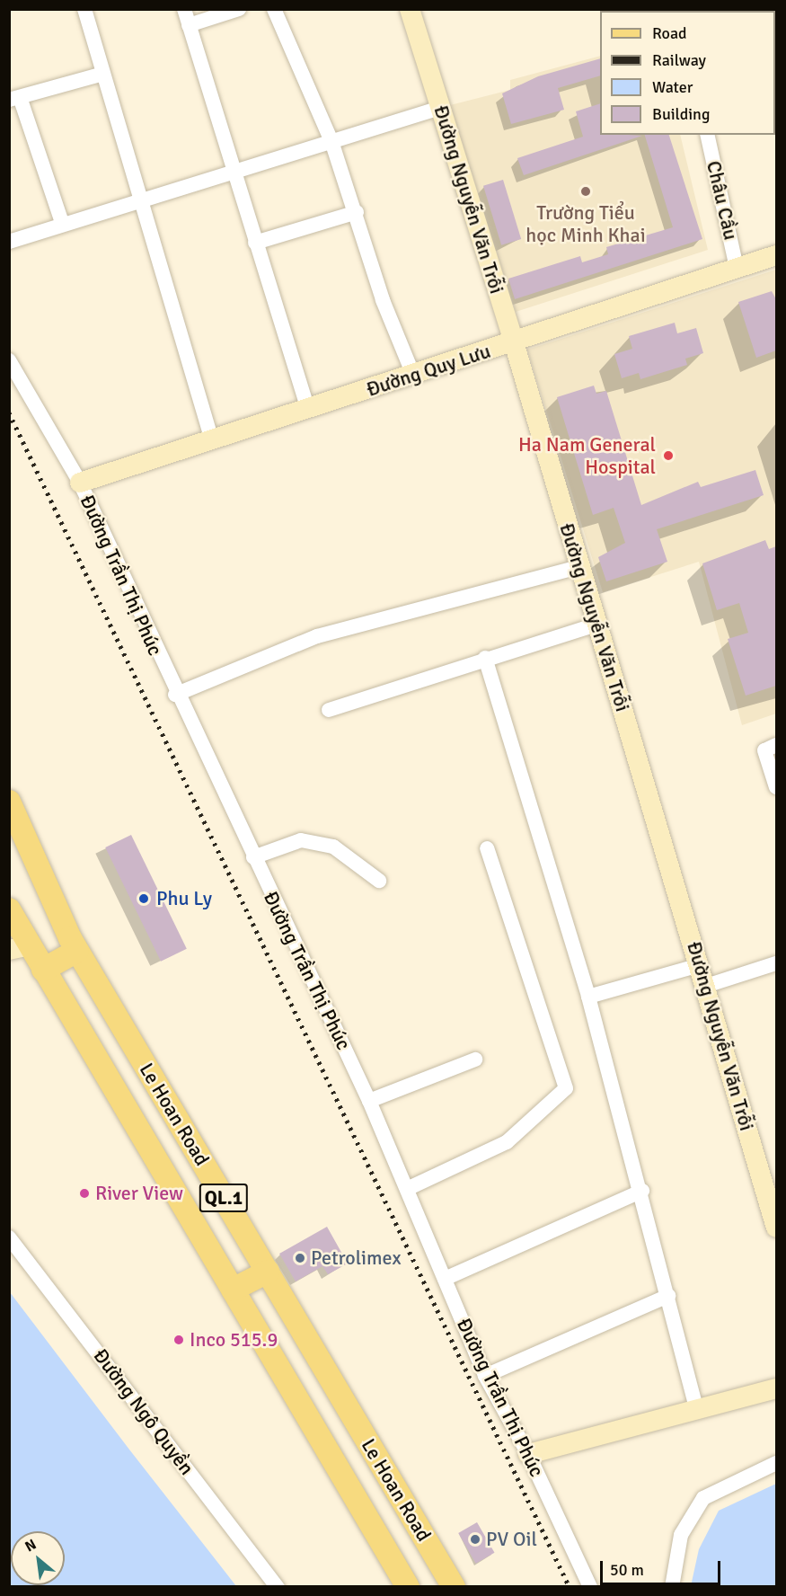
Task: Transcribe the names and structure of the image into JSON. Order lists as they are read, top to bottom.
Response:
{
  "streets": {
    "main road": ["Le Hoan Road", "QL.1"],
    "street": [
      "Đường Nguyễn Văn Trỗi",
      "Châu Cầu",
      "Đường Quy Lưu",
      "Đường Trần Thị Phúc",
      "Đường Ngô Quyền"
    ]
  },
  "crossings": [
    ["Đường Nguyễn Văn Trỗi", "Đường Quy Lưu"],
    ["Châu Cầu", "Đường Quy Lưu"],
    ["Đường Quy Lưu", "Đường Trần Thị Phúc"]
  ],
  "places": [
    "Trường Tiểu học Minh Khai",
    "Ha Nam General Hospital",
    "Phu Ly",
    "River View",
    "Petrolimex",
    "Inco 515.9",
    "PV Oil"
  ],
  "legend": [
    "Road",
    "Railway",
    "Water",
    "Building"
  ],
  "scale_bar": "50 m",
  "north": "top left"
}
